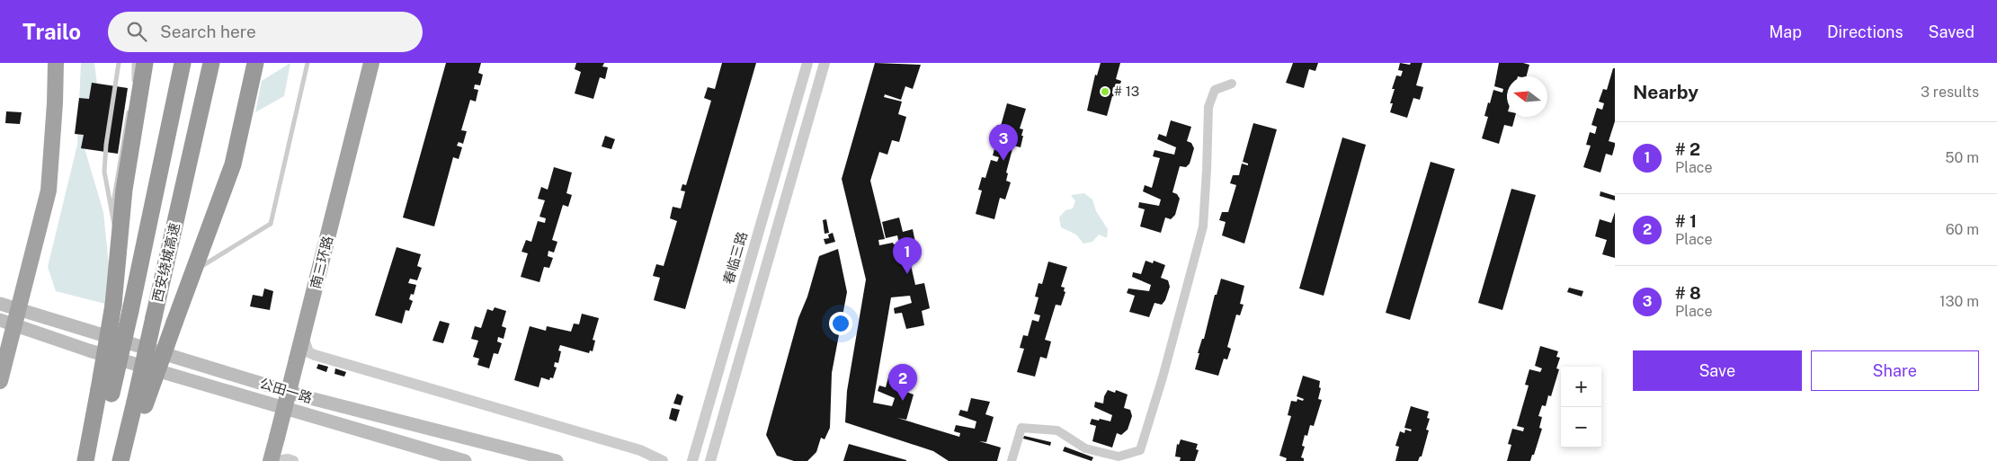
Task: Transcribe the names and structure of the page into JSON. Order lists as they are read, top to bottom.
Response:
{
  "streets": {
    "highway": ["西安绕城高速", "南三环路"],
    "main road": ["公田一路"],
    "street": ["春临三路"]
  },
  "places": ["# 13"],
  "north": "left",
  "page": {
    "header": "Trailo",
    "search": "Search here",
    "nav": ["Map", "Directions", "Saved"],
    "heading": ["Nearby", "3 results"],
    "list": [
      {
        "mark": "1",
        "name": "# 2",
        "note": "Place",
        "value": "50 m"
      },
      {
        "mark": "2",
        "name": "# 1",
        "note": "Place",
        "value": "60 m"
      },
      {
        "mark": "3",
        "name": "# 8",
        "note": "Place",
        "value": "130 m"
      }
    ],
    "pins": ["3", "1", "2"],
    "buttons": ["Save", "Share"],
    "map_buttons": ["+", "−"]
  }
}
